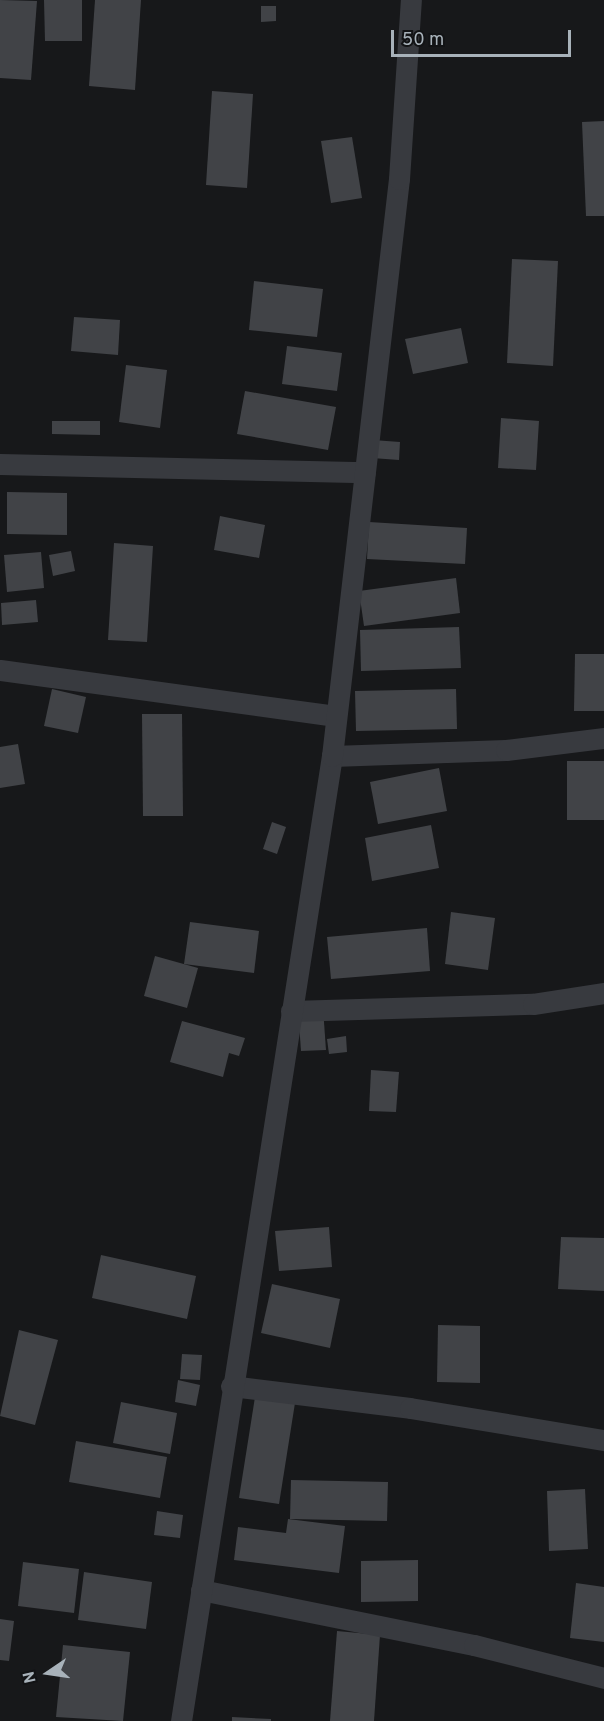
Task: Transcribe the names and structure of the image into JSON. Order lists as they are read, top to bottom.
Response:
{
  "scale_bar": "50 m",
  "north": "left"
}
